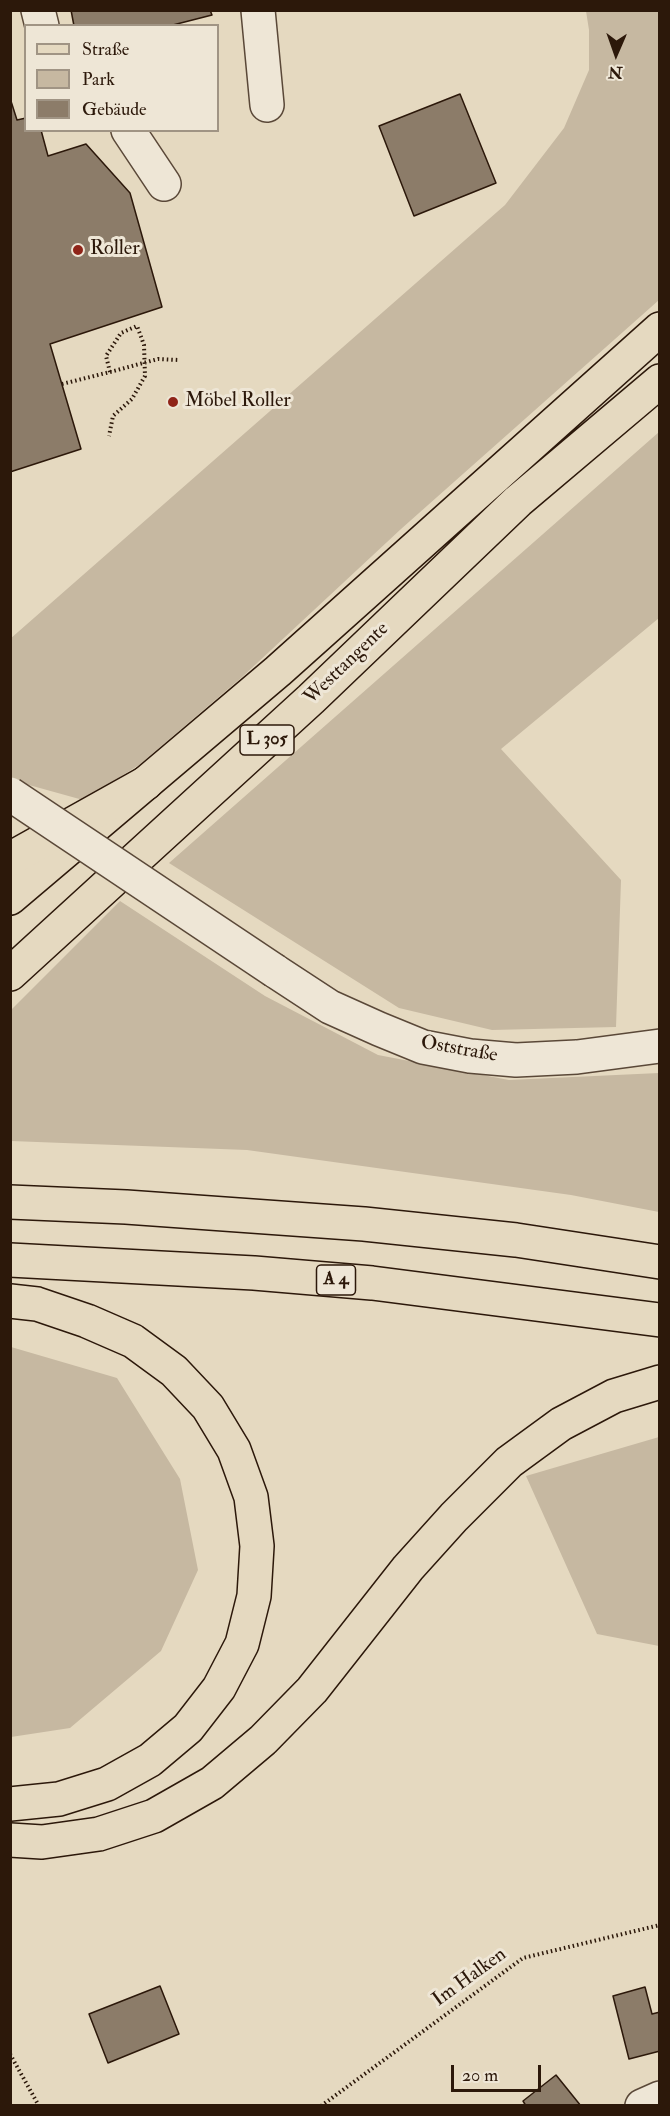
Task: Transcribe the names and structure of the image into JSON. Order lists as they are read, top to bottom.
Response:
{
  "streets": {
    "main road": ["Westtangente", "L 305", "A 4"],
    "street": ["Oststraße"],
    "path": ["Im Halken"]
  },
  "places": ["Roller", "Möbel Roller"],
  "legend": ["Straße", "Park", "Gebäude"],
  "scale_bar": "20 m",
  "north": "bottom"
}
